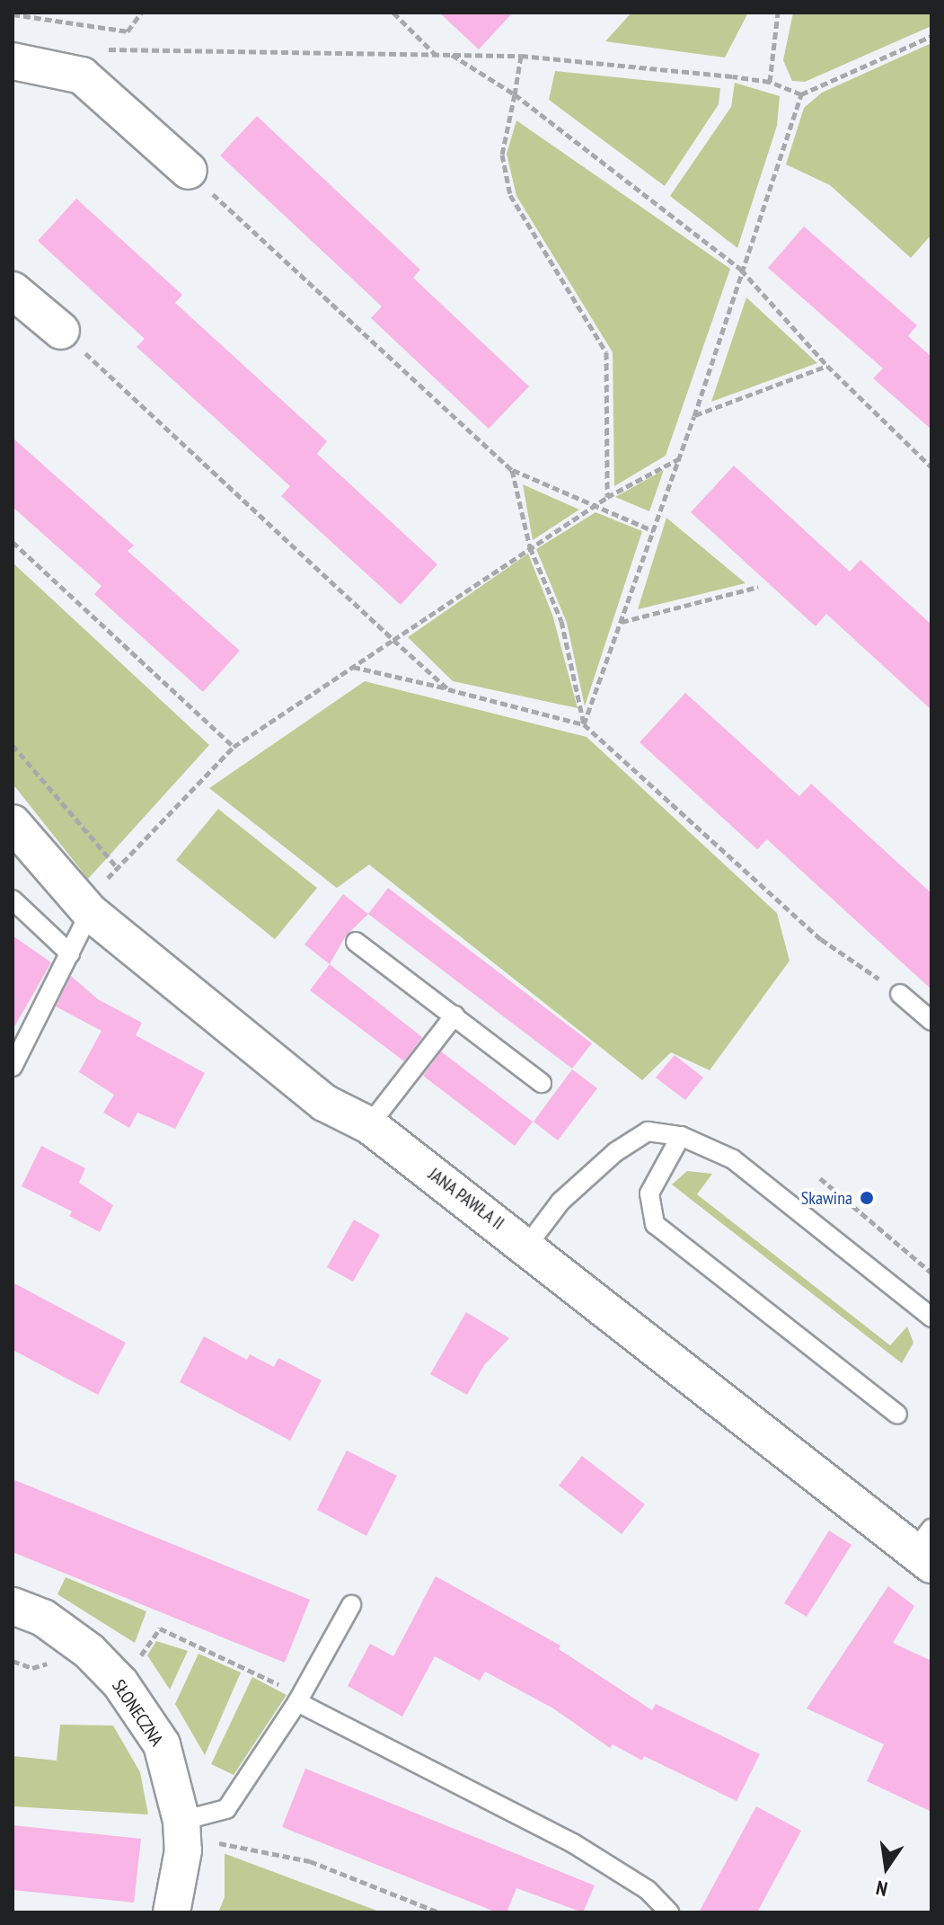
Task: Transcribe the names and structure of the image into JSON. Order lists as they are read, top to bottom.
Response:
{
  "streets": {
    "street": ["JANA PAWŁA II", "SŁONECZNA"]
  },
  "places": ["Skawina"],
  "north": "bottom"
}
